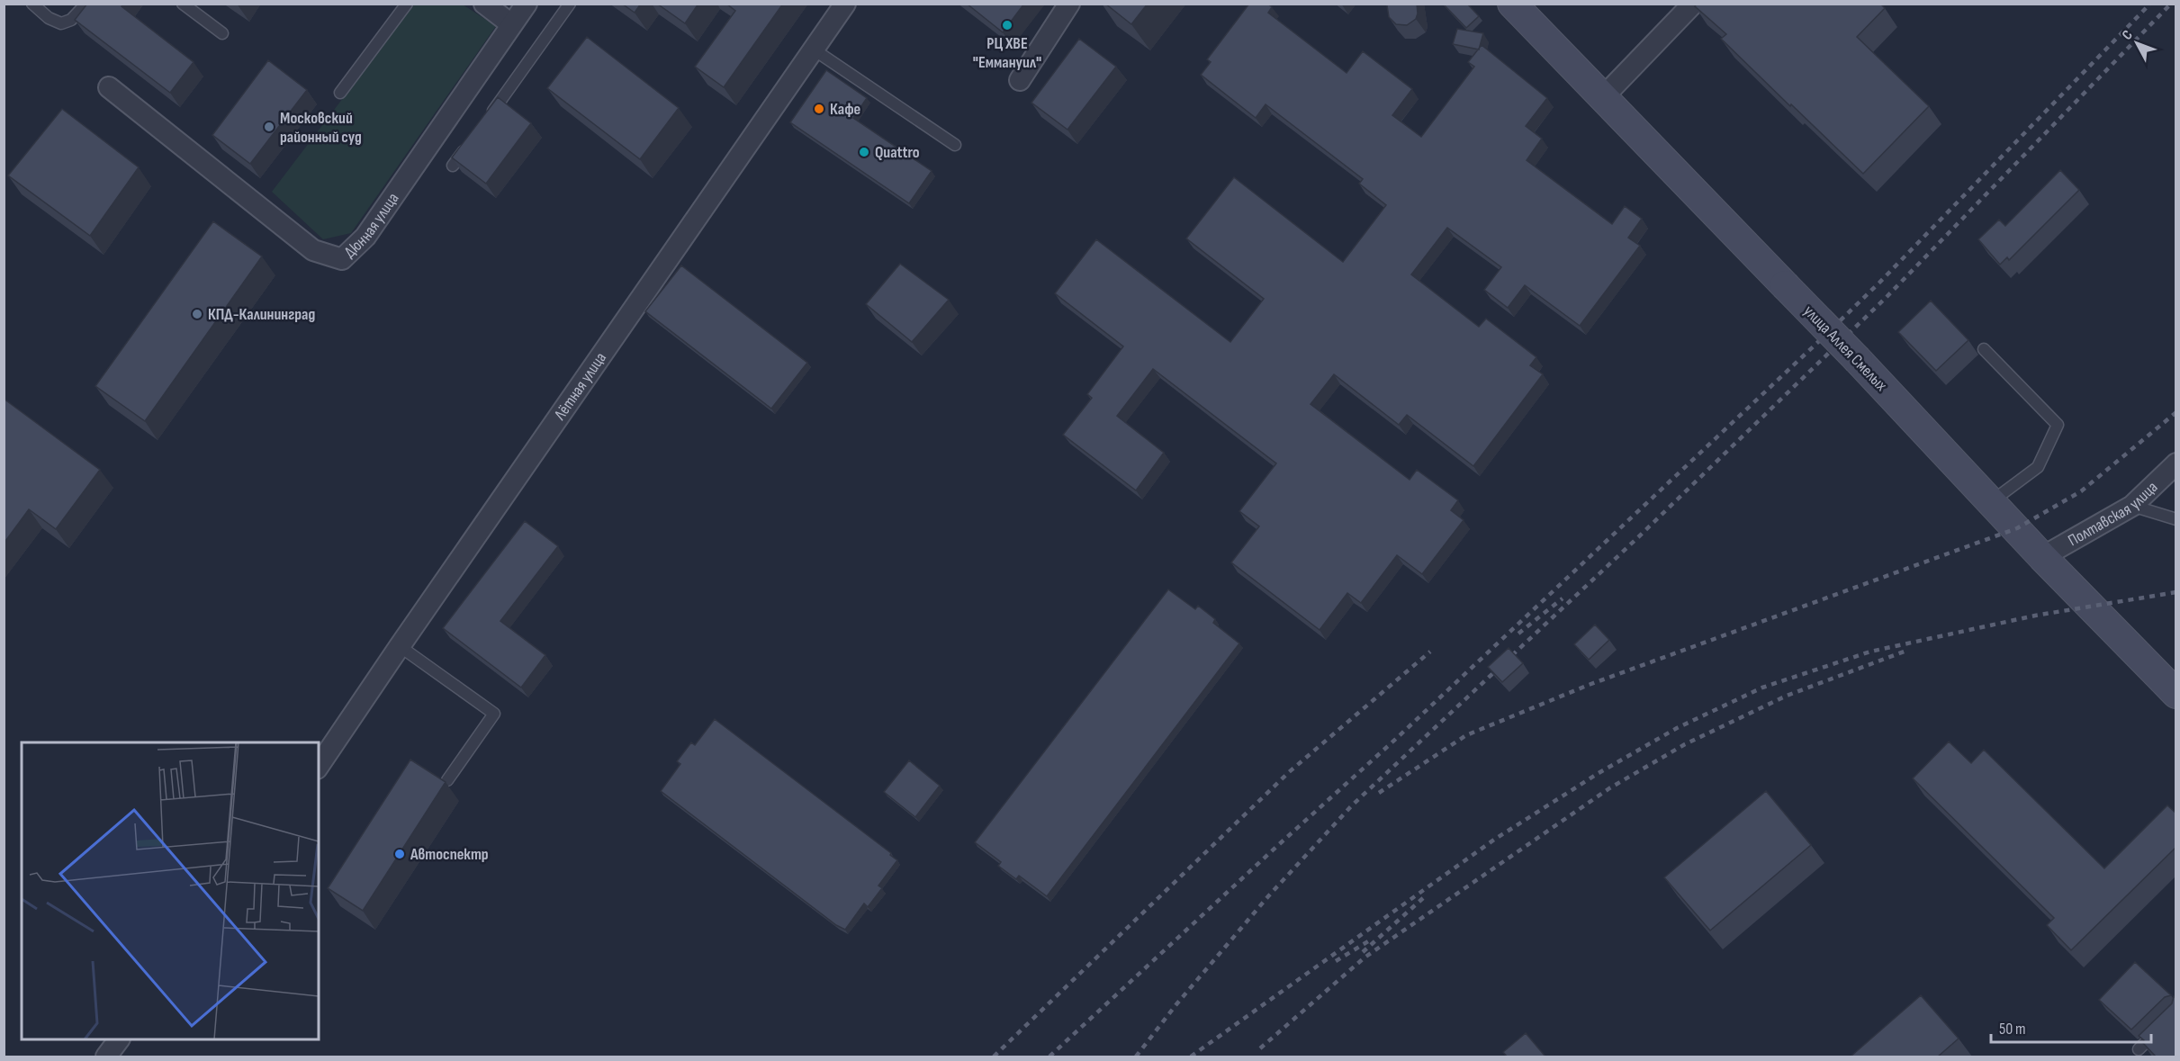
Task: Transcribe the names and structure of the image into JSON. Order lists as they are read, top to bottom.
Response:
{
  "streets": {
    "main road": ["улица Аллея Смелых"],
    "street": ["Дюнная улица", "Лётная улица", "Полтавская улица"]
  },
  "crossings": [
    ["улица Аллея Смелых", "Полтавская улица"]
  ],
  "places": [
    "РЦ ХВЕ \"Еммануил\"",
    "Кафе",
    "Московский районный суд",
    "Quattro",
    "КПД-Калининград",
    "Автоспектр"
  ],
  "scale_bar": "50 m",
  "north": "top left"
}
